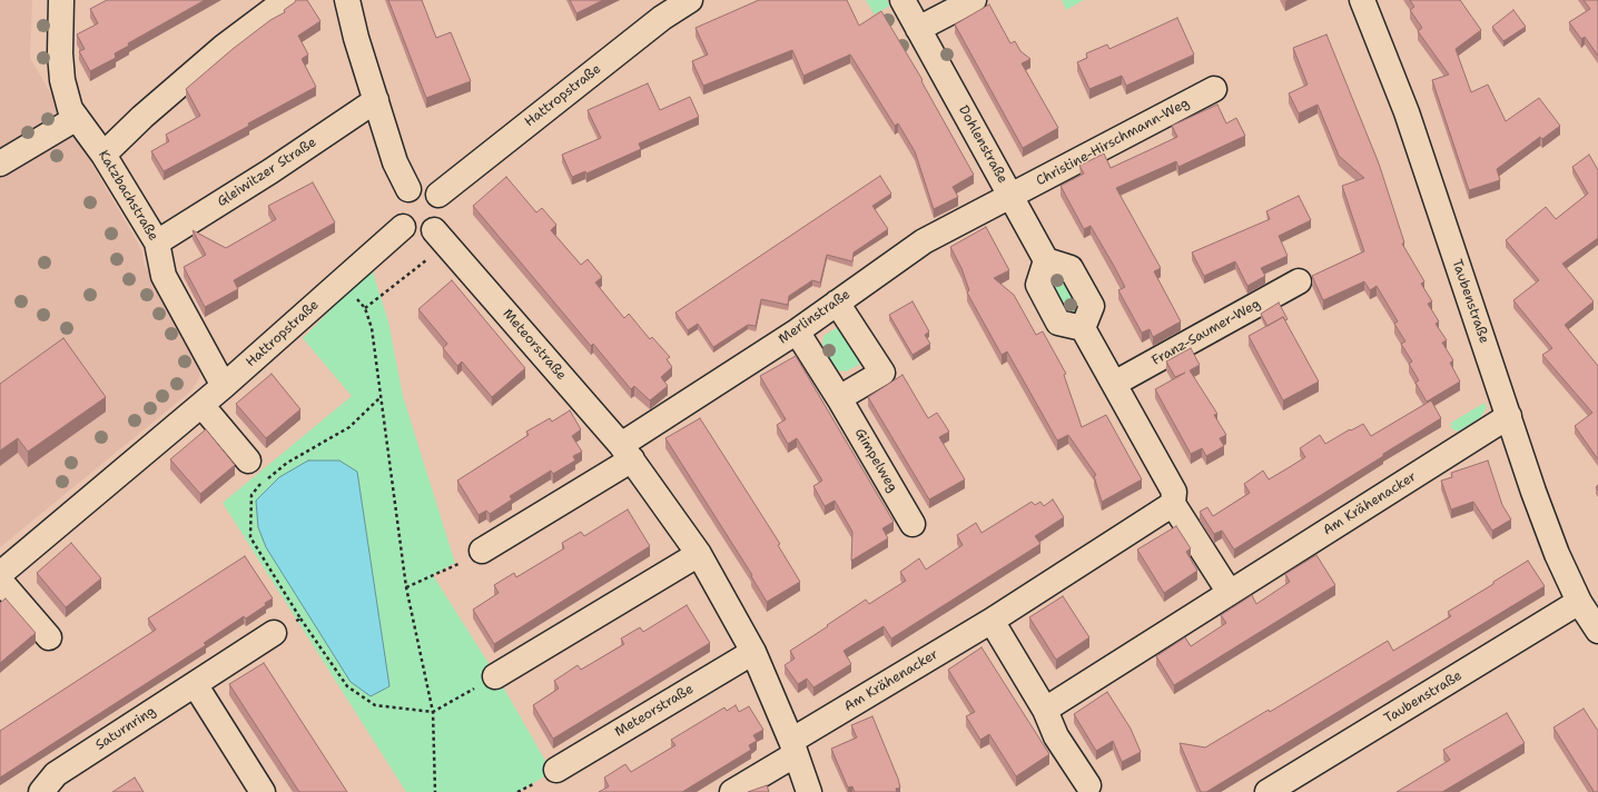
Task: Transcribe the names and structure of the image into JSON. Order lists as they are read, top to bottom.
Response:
{
  "streets": {
    "street": [
      "Hattropstraße",
      "Christine-Hirschmann-Weg",
      "Dohlenstraße",
      "Gleiwitzer Straße",
      "Katzbachstraße",
      "Taubenstraße",
      "Merlinstraße",
      "Franz-Saumer-Weg",
      "Meteorstraße",
      "Gimpelweg",
      "Am Krähenacker",
      "Saturnring"
    ]
  },
  "crossings": [
    ["Hattropstraße", "Katzbachstraße"],
    ["Hattropstraße", "Meteorstraße"],
    ["Christine-Hirschmann-Weg", "Dohlenstraße"],
    ["Christine-Hirschmann-Weg", "Merlinstraße"],
    ["Dohlenstraße", "Merlinstraße"],
    ["Gleiwitzer Straße", "Katzbachstraße"],
    ["Taubenstraße", "Am Krähenacker"],
    ["Merlinstraße", "Meteorstraße"],
    ["Merlinstraße", "Gimpelweg"],
    ["Meteorstraße", "Am Krähenacker"]
  ]
}
